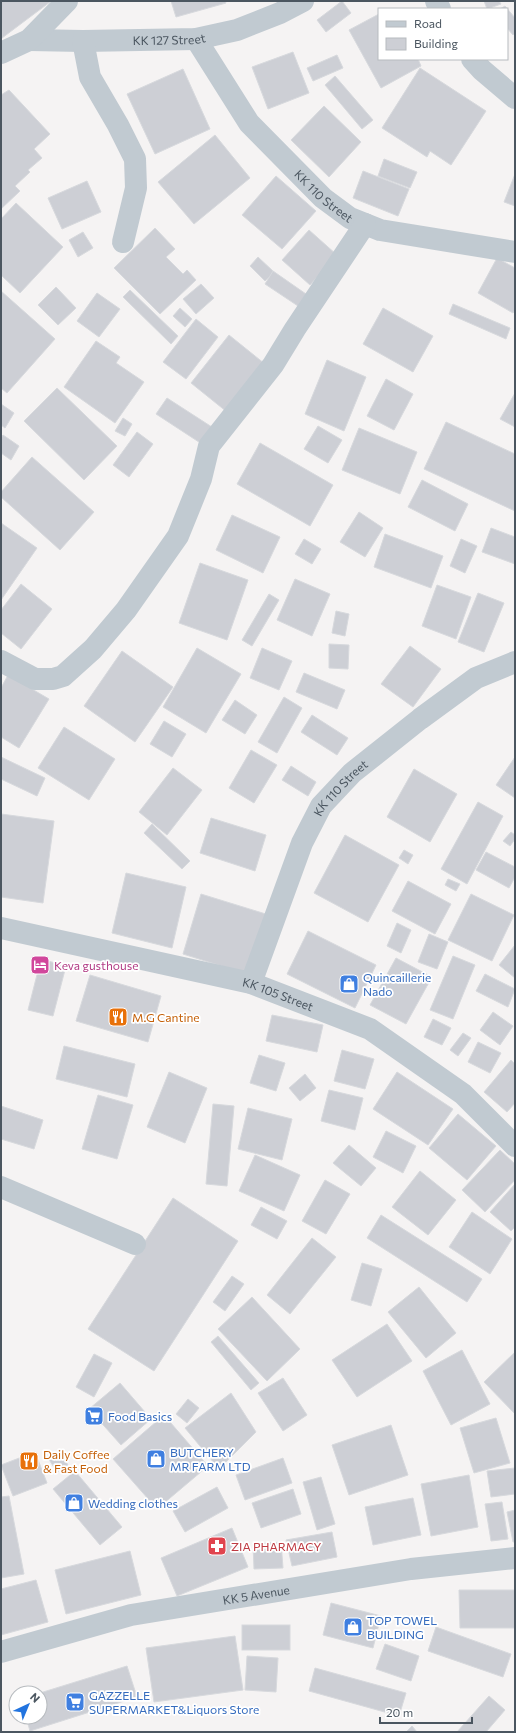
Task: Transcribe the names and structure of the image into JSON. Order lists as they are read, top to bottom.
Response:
{
  "streets": {
    "street": [
      "KK 127 Street",
      "KK 110 Street",
      "KK 105 Street",
      "KK 5 Avenue"
    ]
  },
  "crossings": [
    ["KK 127 Street", "KK 110 Street"],
    ["KK 110 Street", "KK 105 Street"]
  ],
  "places": {
    "hotel": ["Keva gusthouse"],
    "shop": [
      "Quincaillerie Nado",
      "BUTCHERY MR FARM LTD",
      "Wedding clothes",
      "TOP TOWEL BUILDING"
    ],
    "restaurant": ["M.G Cantine", "Daily Coffee & Fast Food"],
    "supermarket": ["Food Basics", "GAZZELLE SUPERMARKET&Liquors Store"],
    "pharmacy": ["ZIA PHARMACY"]
  },
  "legend": ["Road", "Building"],
  "scale_bar": "20 m",
  "north": "top right"
}
